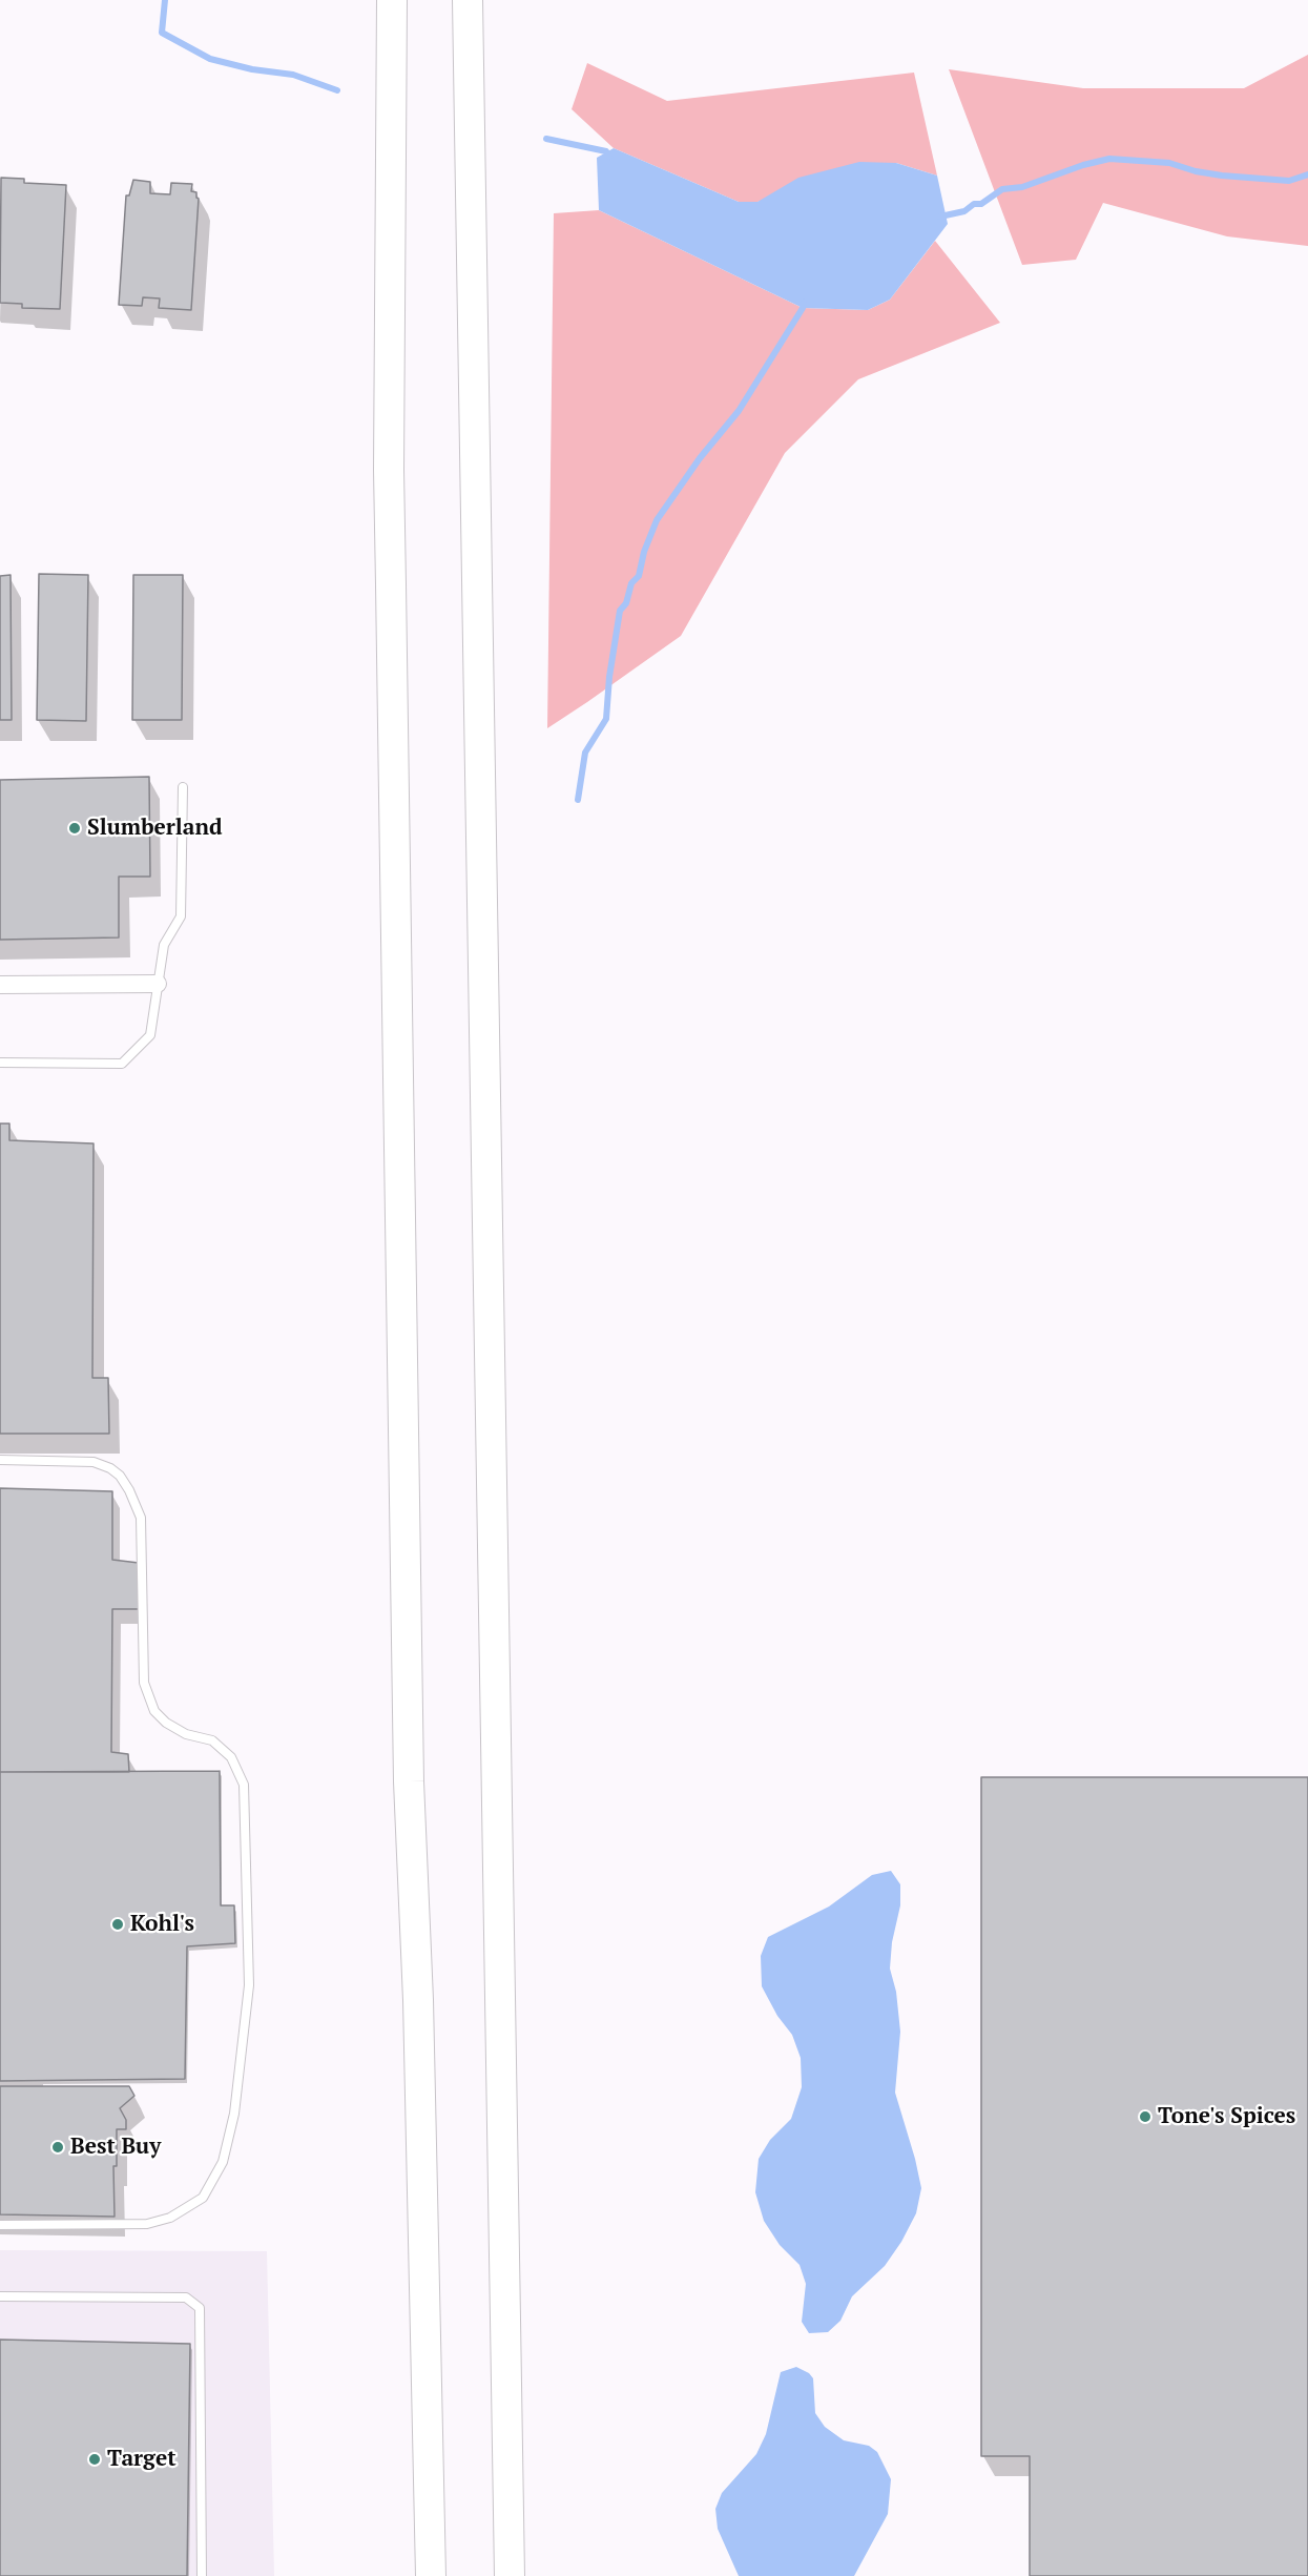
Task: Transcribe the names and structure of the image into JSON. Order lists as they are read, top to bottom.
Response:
{
  "places": [
    "Slumberland",
    "Kohl's",
    "Tone's Spices",
    "Best Buy",
    "Target"
  ]
}
